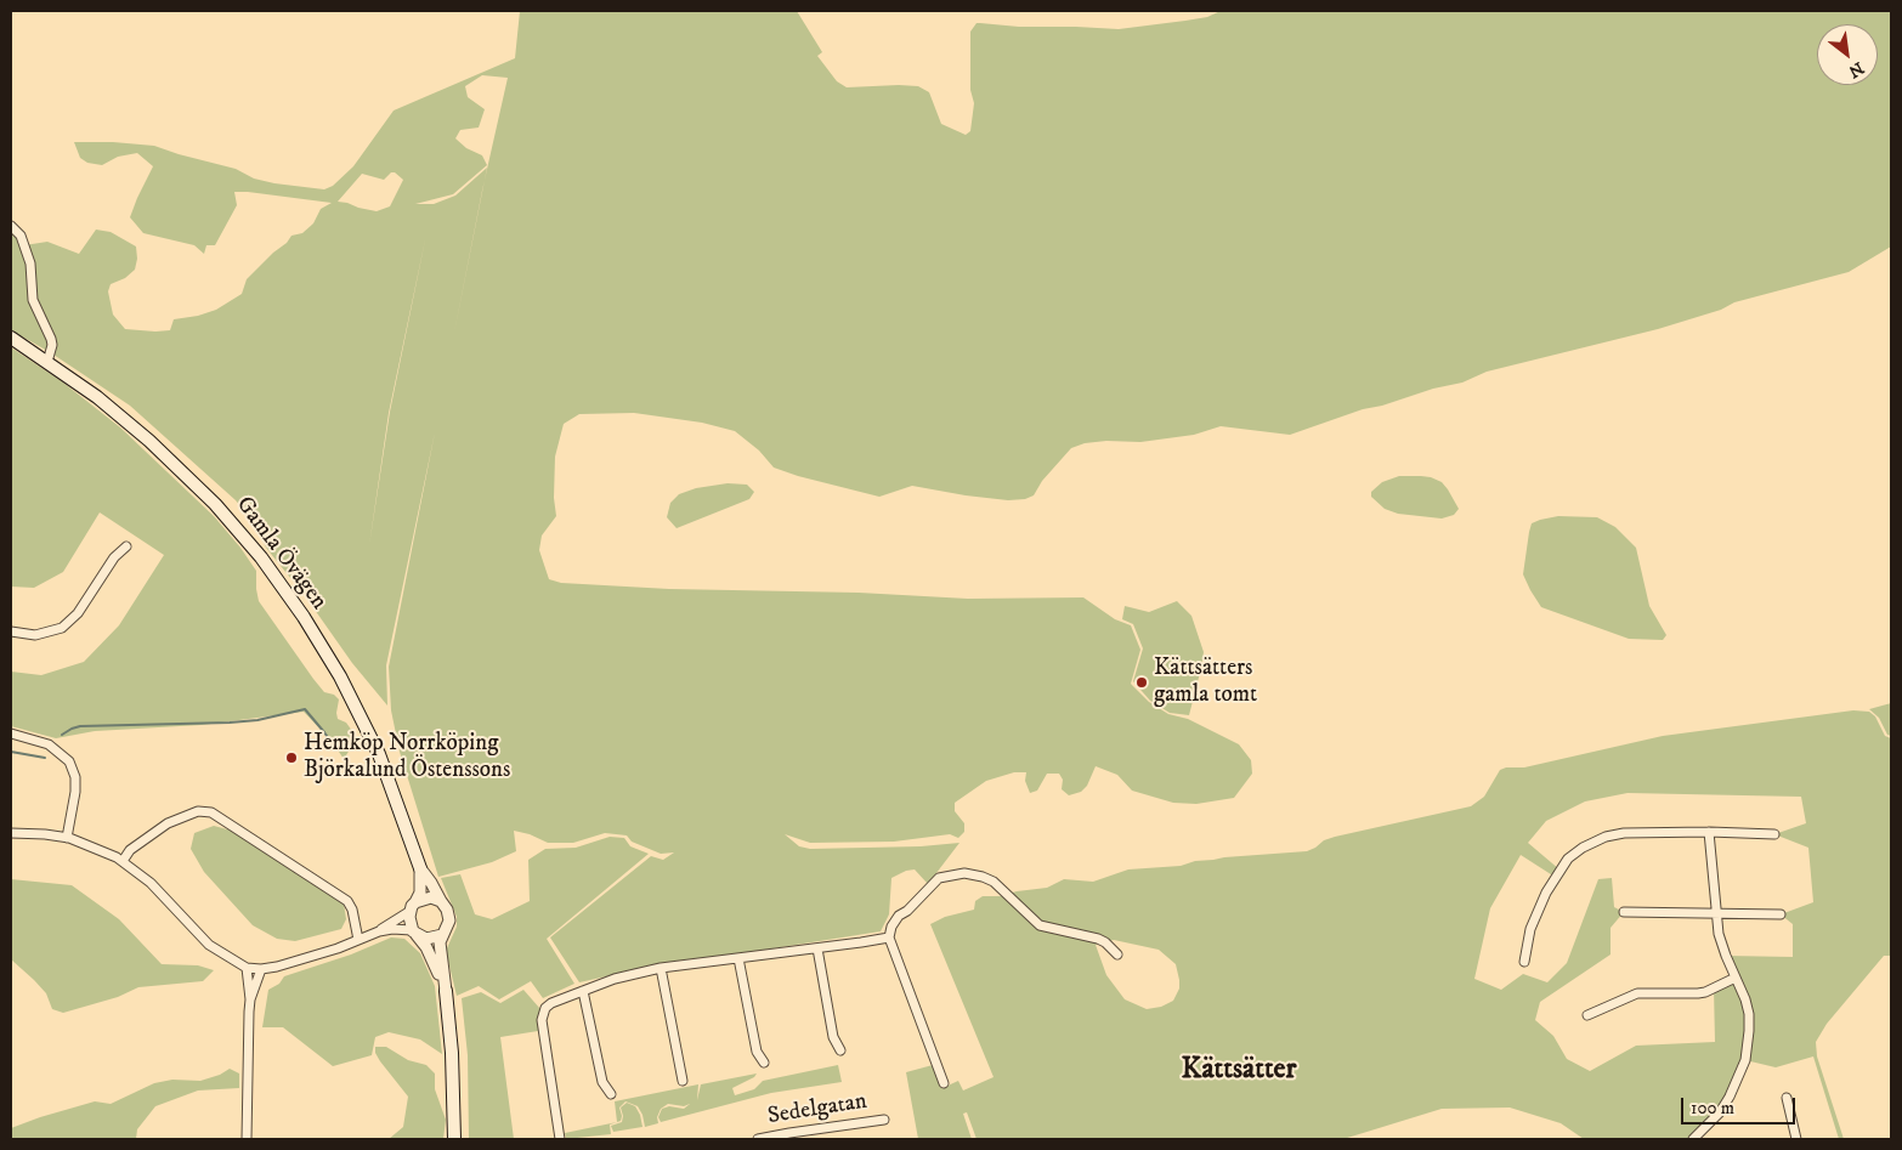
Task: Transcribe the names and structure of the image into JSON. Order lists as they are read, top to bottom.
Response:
{
  "streets": {
    "main road": ["Gamla Övägen"],
    "street": ["Sedelgatan"]
  },
  "districts": ["Kättsätter"],
  "places": ["Kättsätters gamla tomt", "Hemköp Norrköping Björkalund Östenssons"],
  "scale_bar": "100 m",
  "north": "bottom right"
}
